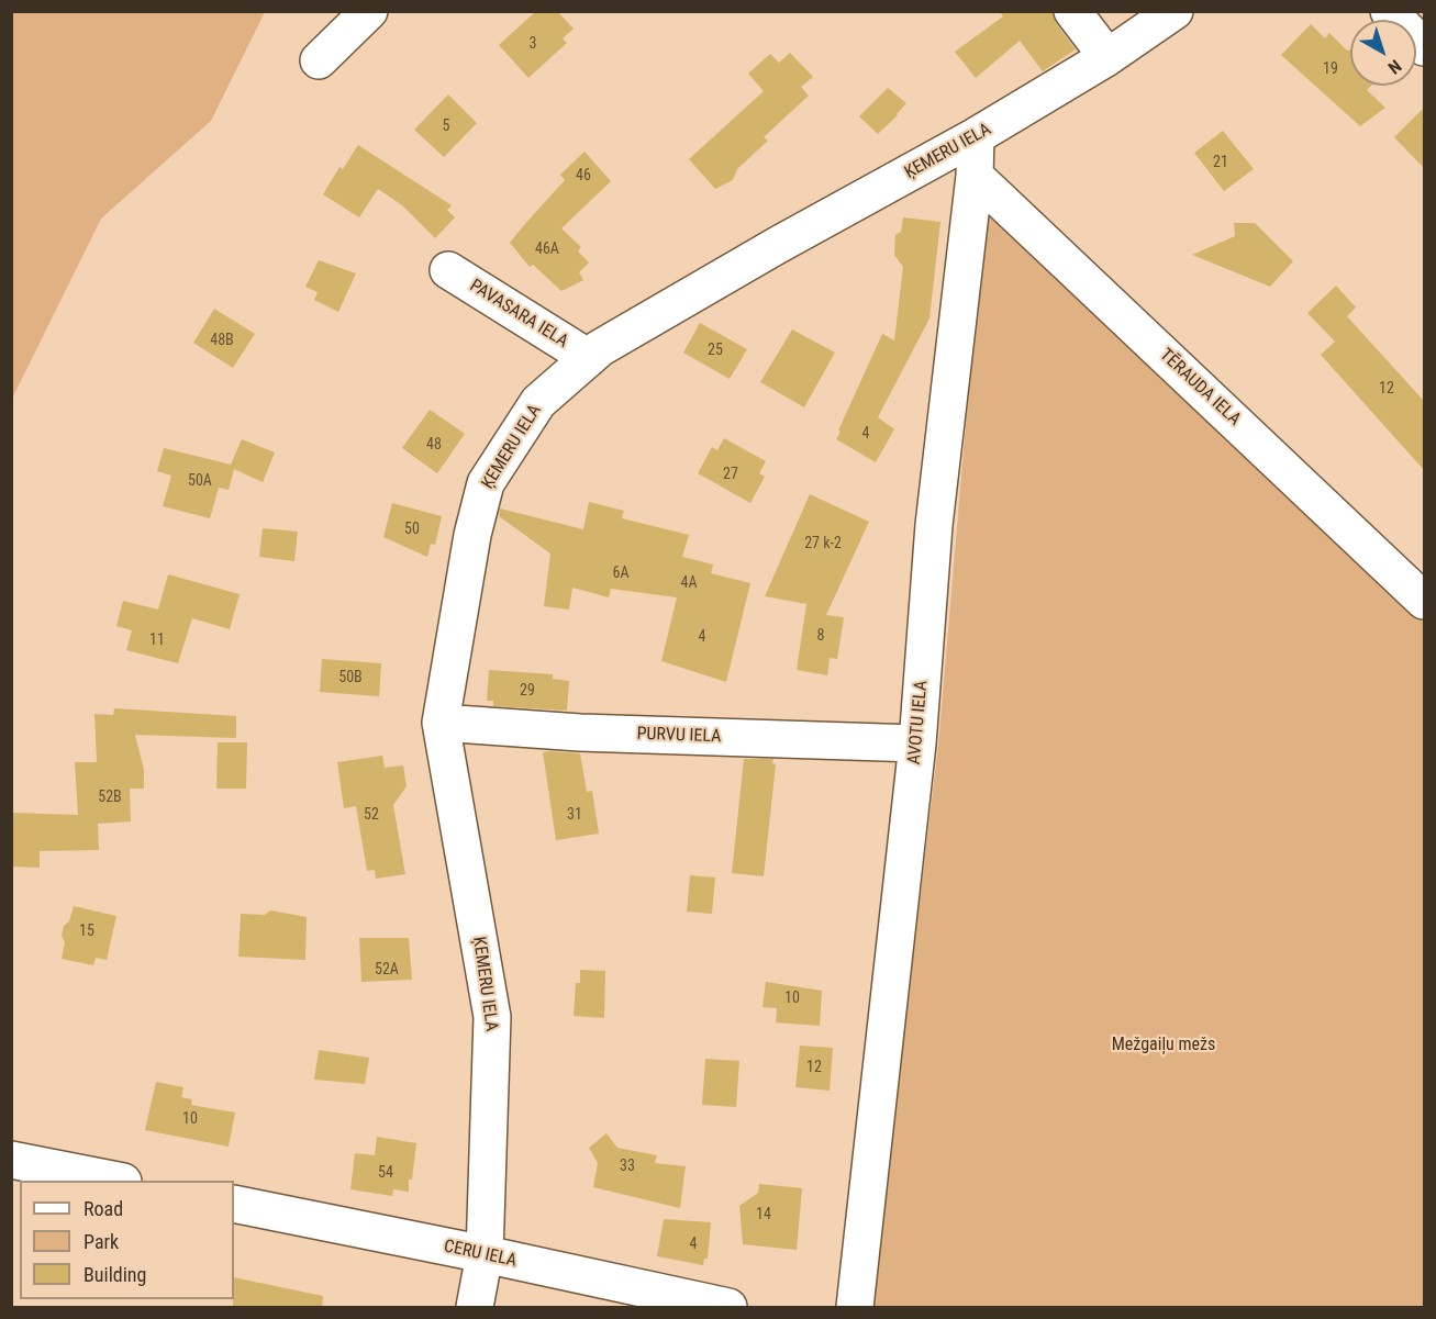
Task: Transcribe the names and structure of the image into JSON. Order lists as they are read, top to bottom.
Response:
{
  "streets": {
    "street": [
      "ĶEMERU IELA",
      "PAVASARA IELA",
      "TĒRAUDA IELA",
      "AVOTU IELA",
      "PURVU IELA",
      "CERU IELA"
    ]
  },
  "crossings": [
    ["ĶEMERU IELA", "PAVASARA IELA"],
    ["ĶEMERU IELA", "AVOTU IELA"],
    ["ĶEMERU IELA", "PURVU IELA"],
    ["ĶEMERU IELA", "CERU IELA"],
    ["TĒRAUDA IELA", "AVOTU IELA"],
    ["AVOTU IELA", "PURVU IELA"]
  ],
  "parks": ["Mežgaiļu mežs"],
  "house_numbers": [
    "3",
    "19",
    "5",
    "21",
    "46",
    "46A",
    "48B",
    "25",
    "12",
    "4",
    "48",
    "27",
    "50A",
    "50",
    "27 k-2",
    "6A",
    "4A",
    "8",
    "4",
    "11",
    "50B",
    "29",
    "52B",
    "52",
    "31",
    "15",
    "52A",
    "10",
    "12",
    "10",
    "33",
    "54",
    "14",
    "4"
  ],
  "legend": ["Road", "Park", "Building"],
  "north": "bottom right"
}
